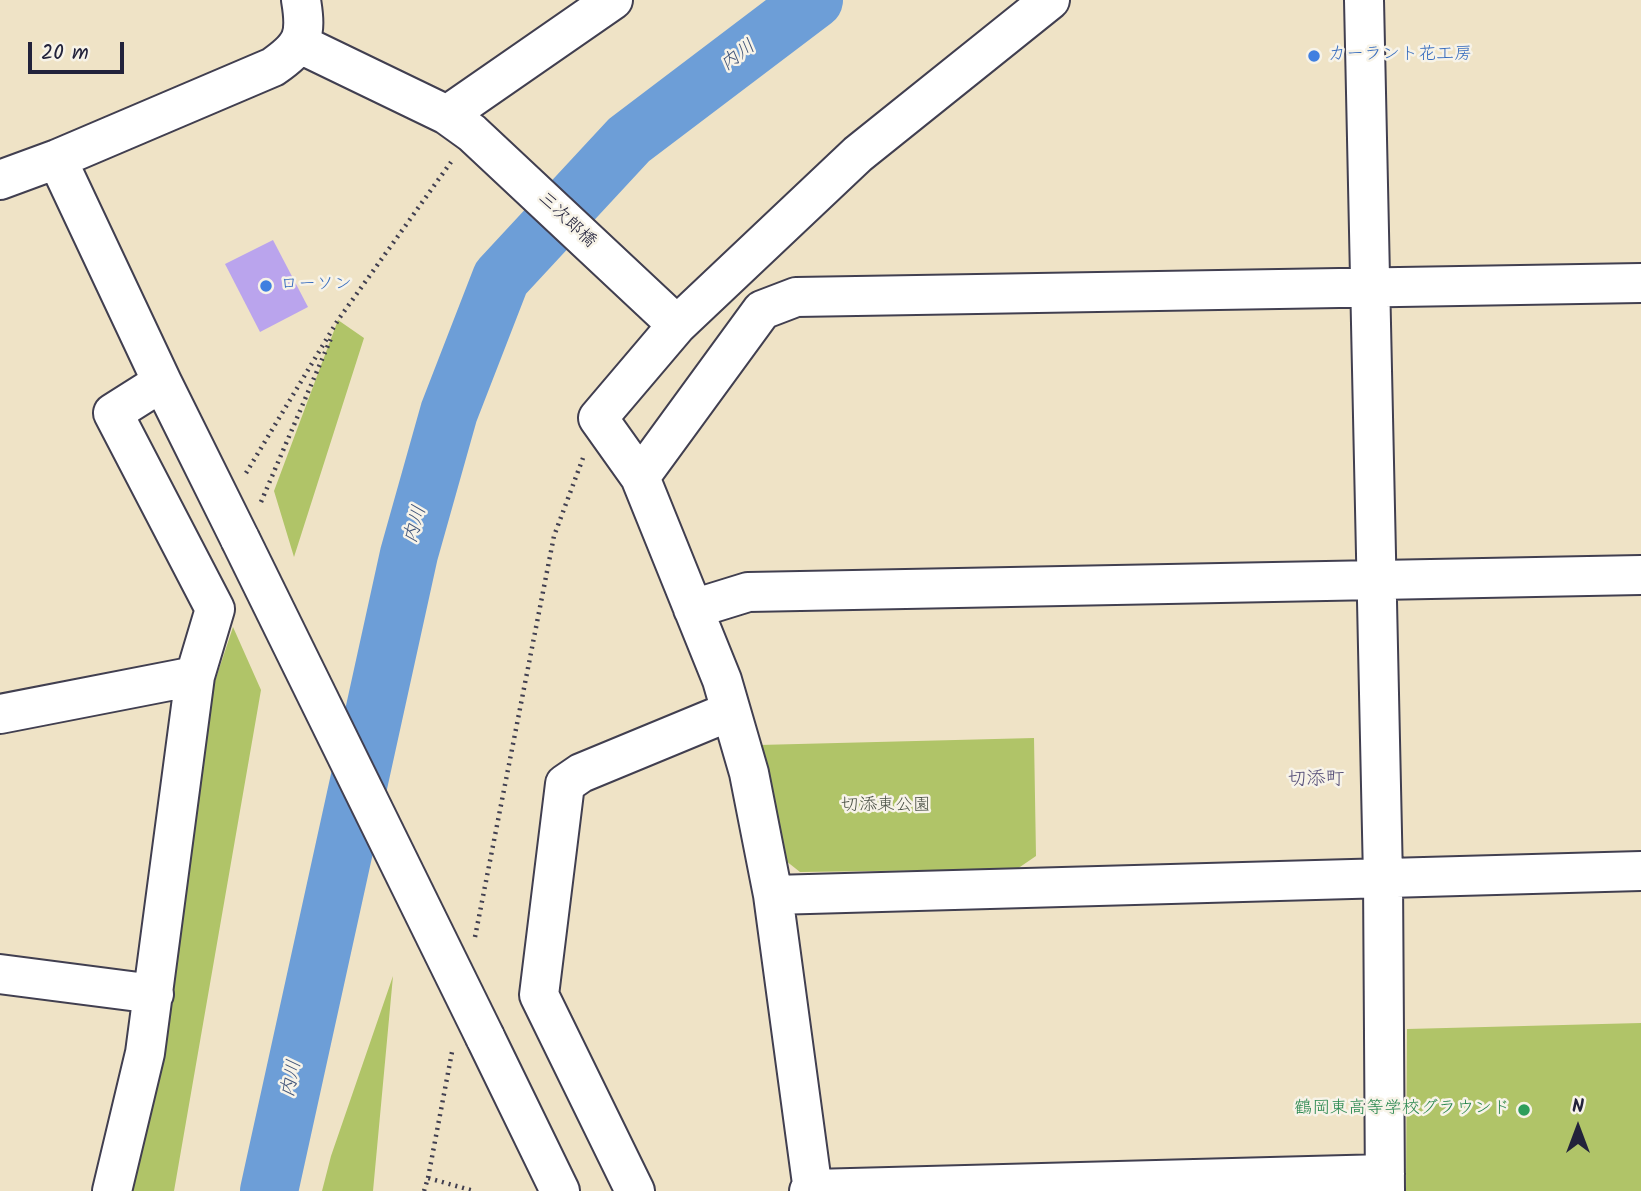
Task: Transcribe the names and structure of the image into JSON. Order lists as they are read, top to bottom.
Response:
{
  "streets": {
    "street": ["三次郎橋"]
  },
  "districts": ["切添町"],
  "water": ["内川"],
  "parks": ["切添東公園"],
  "places": ["カーラント花工房", "ローソン", "鶴岡東高等学校グラウンド"],
  "scale_bar": "20 m",
  "north": "top"
}
